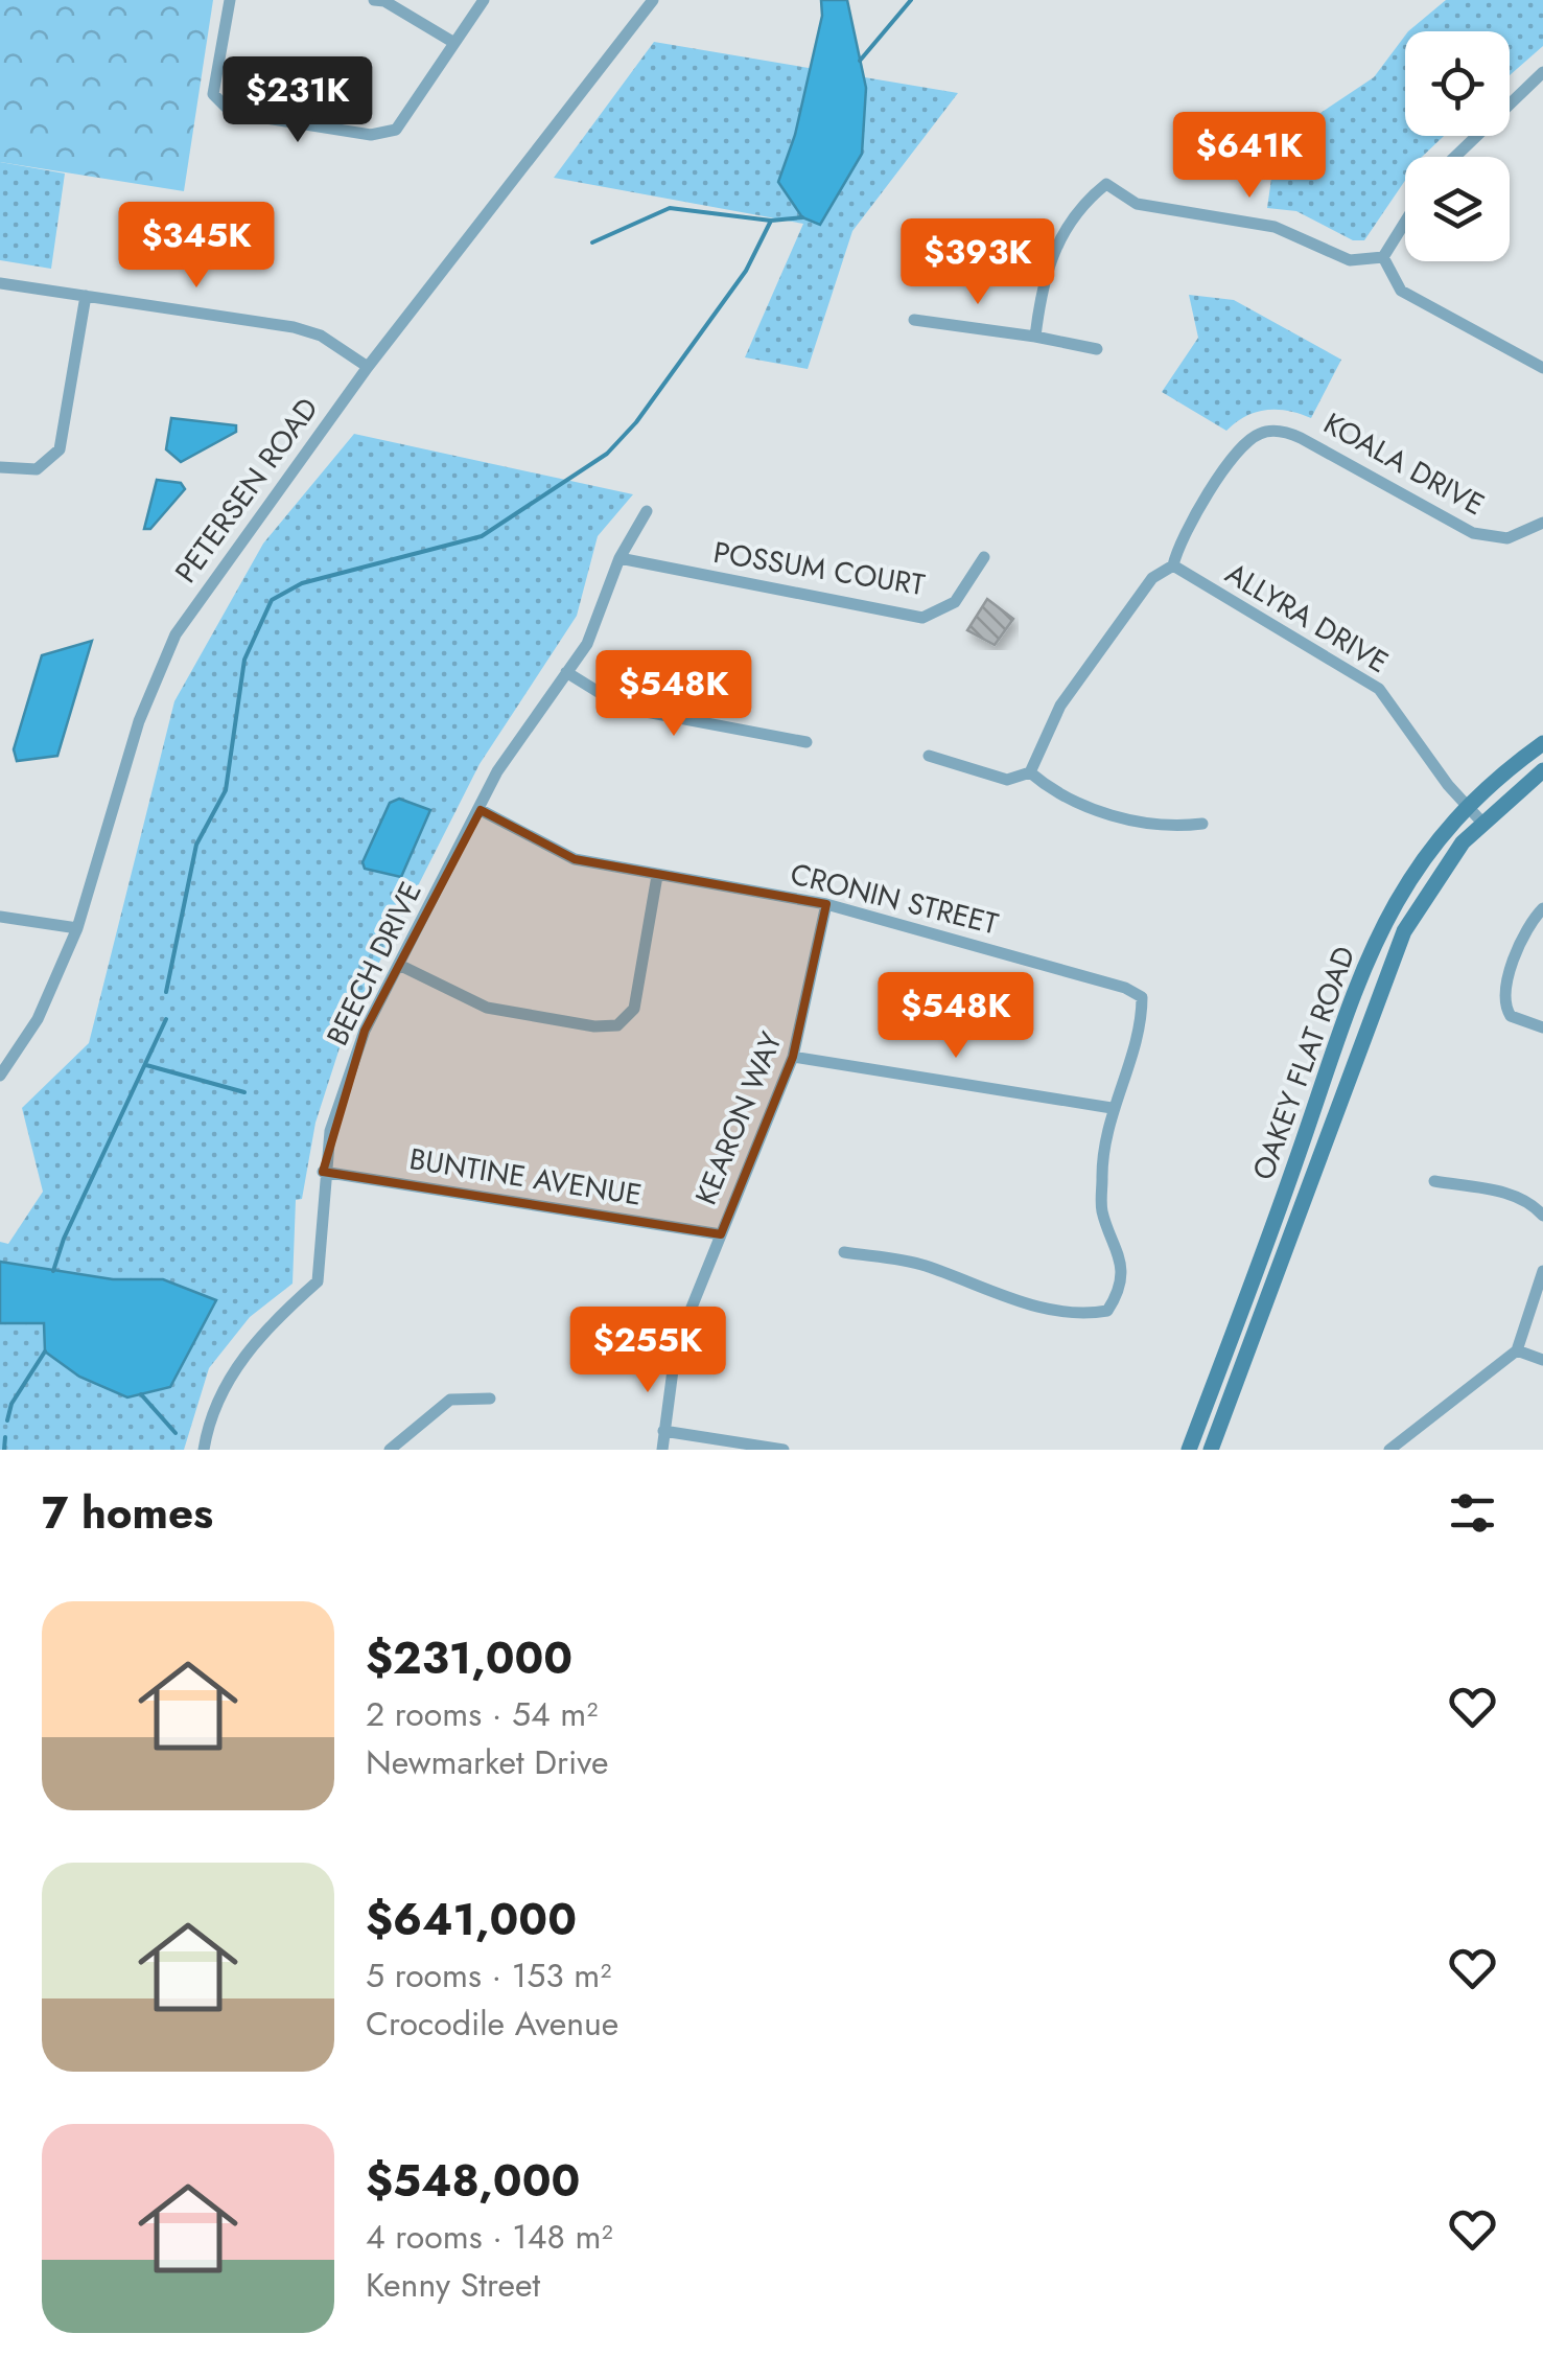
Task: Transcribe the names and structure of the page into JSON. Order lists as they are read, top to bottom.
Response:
{
  "streets": {
    "main road": ["OAKEY FLAT ROAD"],
    "street": [
      "KOALA DRIVE",
      "PETERSEN ROAD",
      "POSSUM COURT",
      "ALLYRA DRIVE",
      "CRONIN STREET",
      "BEECH DRIVE",
      "KEARON WAY",
      "BUNTINE AVENUE"
    ]
  },
  "crossings": [
    ["KOALA DRIVE", "ALLYRA DRIVE"],
    ["POSSUM COURT", "BEECH DRIVE"],
    ["ALLYRA DRIVE", "OAKEY FLAT ROAD"],
    ["CRONIN STREET", "BEECH DRIVE"],
    ["CRONIN STREET", "KEARON WAY"],
    ["BEECH DRIVE", "BUNTINE AVENUE"],
    ["KEARON WAY", "BUNTINE AVENUE"]
  ],
  "page": {
    "price": [
      "$231K",
      "$641K",
      "$345K",
      "$393K",
      "$548K",
      "$548K",
      "$255K"
    ],
    "heading": "7 homes",
    "list": [
      {
        "name": "$231,000",
        "note": "2 rooms · 54 m² · Newmarket Drive"
      },
      {
        "name": "$641,000",
        "note": "5 rooms · 153 m² · Crocodile Avenue"
      },
      {
        "name": "$548,000",
        "note": "4 rooms · 148 m² · Kenny Street"
      }
    ]
  }
}
